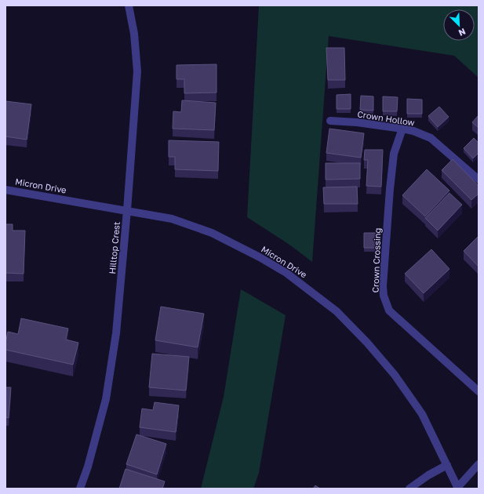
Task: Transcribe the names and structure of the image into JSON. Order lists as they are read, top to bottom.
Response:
{
  "streets": {
    "street": [
      "Crown Hollow",
      "Micron Drive",
      "Hilltop Crest",
      "Crown Crossing"
    ]
  },
  "crossings": [
    ["Crown Hollow", "Crown Crossing"],
    ["Micron Drive", "Hilltop Crest"]
  ],
  "north": "bottom right"
}
